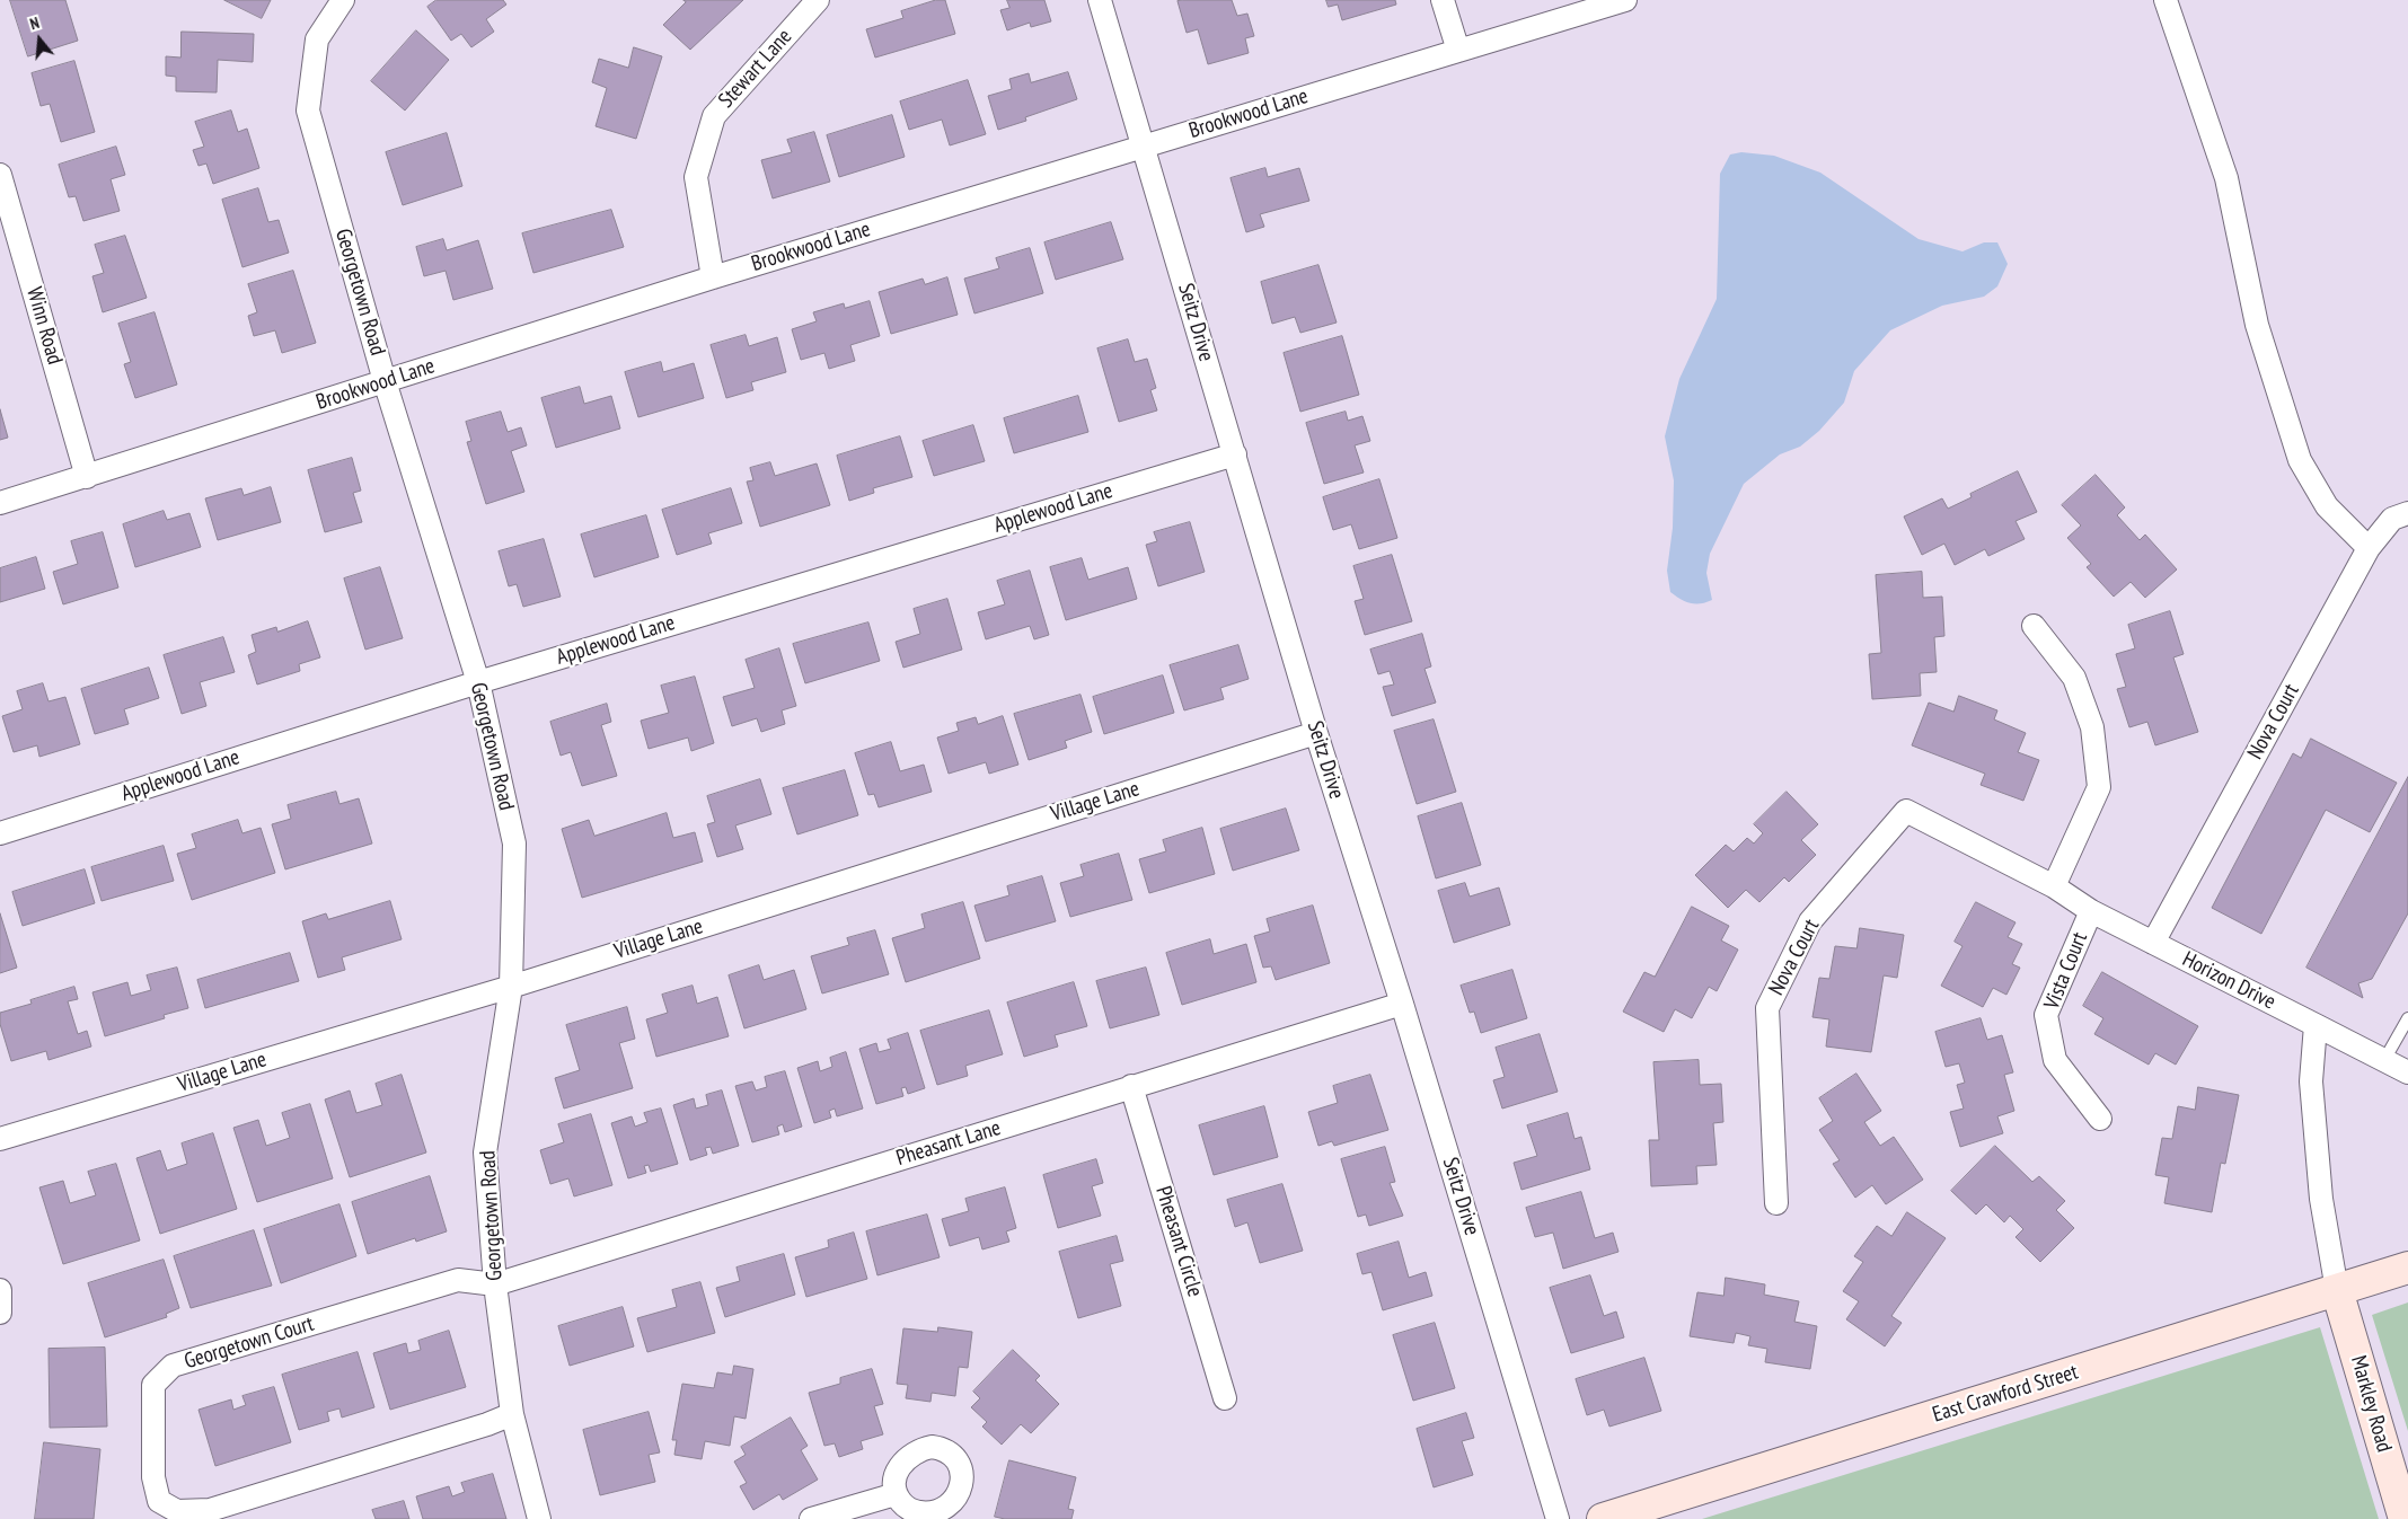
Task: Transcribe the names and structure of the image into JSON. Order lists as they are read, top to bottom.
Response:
{
  "streets": {
    "street": [
      "Stewart Lane",
      "Brookwood Lane",
      "Georgetown Road",
      "Seitz Drive",
      "Winn Road",
      "Applewood Lane",
      "Nova Court",
      "Village Lane",
      "Vista Court",
      "Horizon Drive",
      "Pheasant Lane",
      "Pheasant Circle",
      "Georgetown Court",
      "East Crawford Street",
      "Markley Road"
    ]
  },
  "crossings": [
    ["Stewart Lane", "Brookwood Lane"],
    ["Brookwood Lane", "Georgetown Road"],
    ["Brookwood Lane", "Seitz Drive"],
    ["Brookwood Lane", "Winn Road"],
    ["Georgetown Road", "Applewood Lane"],
    ["Georgetown Road", "Village Lane"],
    ["Georgetown Road", "Pheasant Lane"],
    ["Georgetown Road", "Georgetown Court"],
    ["Seitz Drive", "Applewood Lane"],
    ["Seitz Drive", "Village Lane"],
    ["Seitz Drive", "Pheasant Lane"],
    ["Nova Court", "Horizon Drive"],
    ["Vista Court", "Horizon Drive"],
    ["Pheasant Lane", "Pheasant Circle"],
    ["Pheasant Lane", "Georgetown Court"],
    ["East Crawford Street", "Markley Road"]
  ],
  "north": "top"
}
